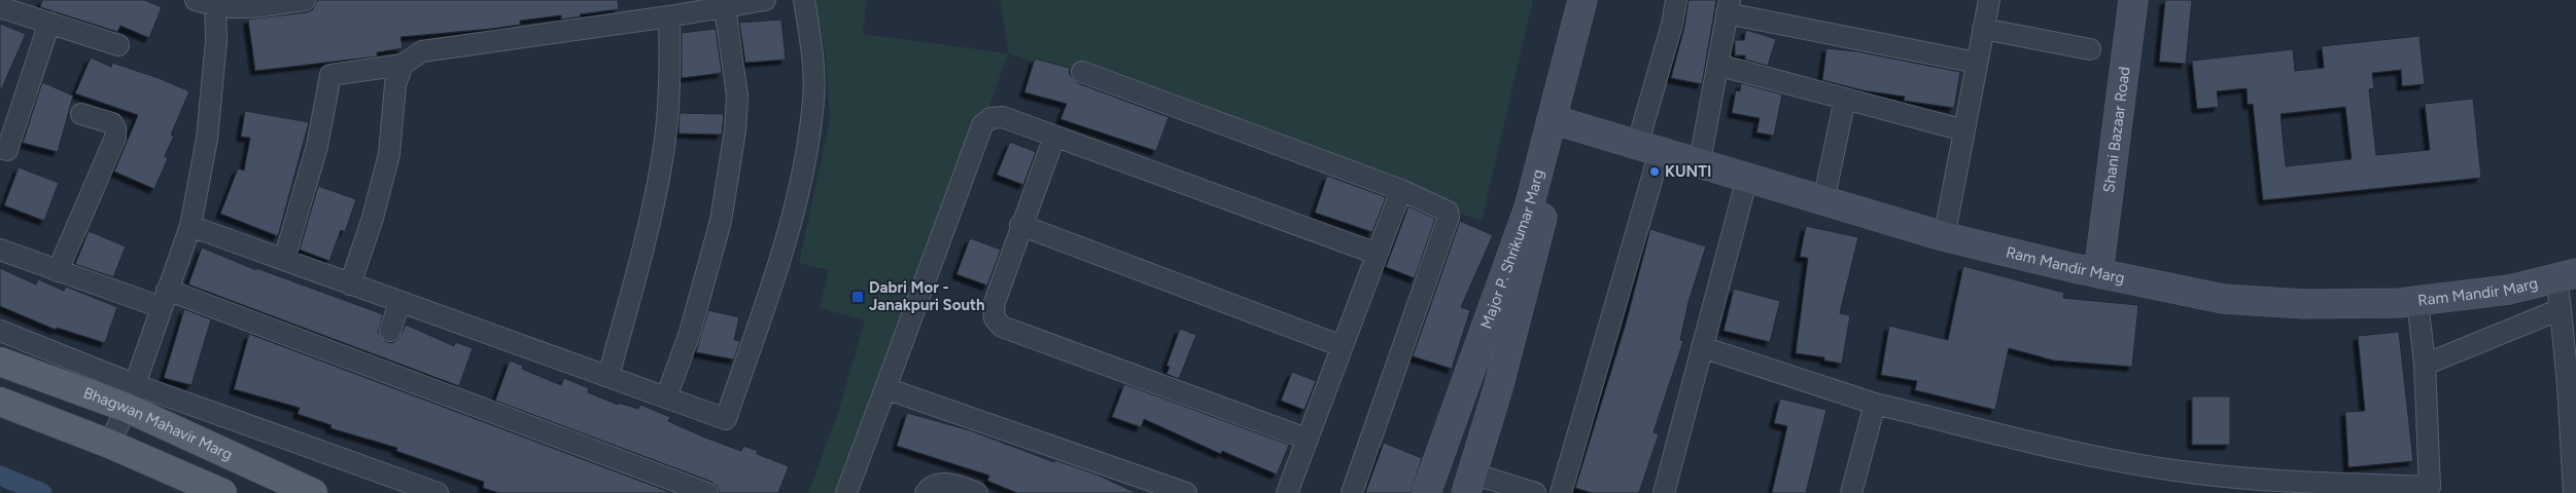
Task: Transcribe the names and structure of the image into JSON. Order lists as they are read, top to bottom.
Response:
{
  "streets": {
    "main road": ["Bhagwan Mahavir Marg"],
    "street": ["Shani Bazaar Road", "Major P. Shrikumar Marg", "Ram Mandir Marg"]
  },
  "crossings": [
    ["Shani Bazaar Road", "Ram Mandir Marg"],
    ["Major P. Shrikumar Marg", "Ram Mandir Marg"]
  ],
  "places": {
    "other": ["KUNTI"],
    "transit": ["Dabri Mor - Janakpuri South"]
  }
}
